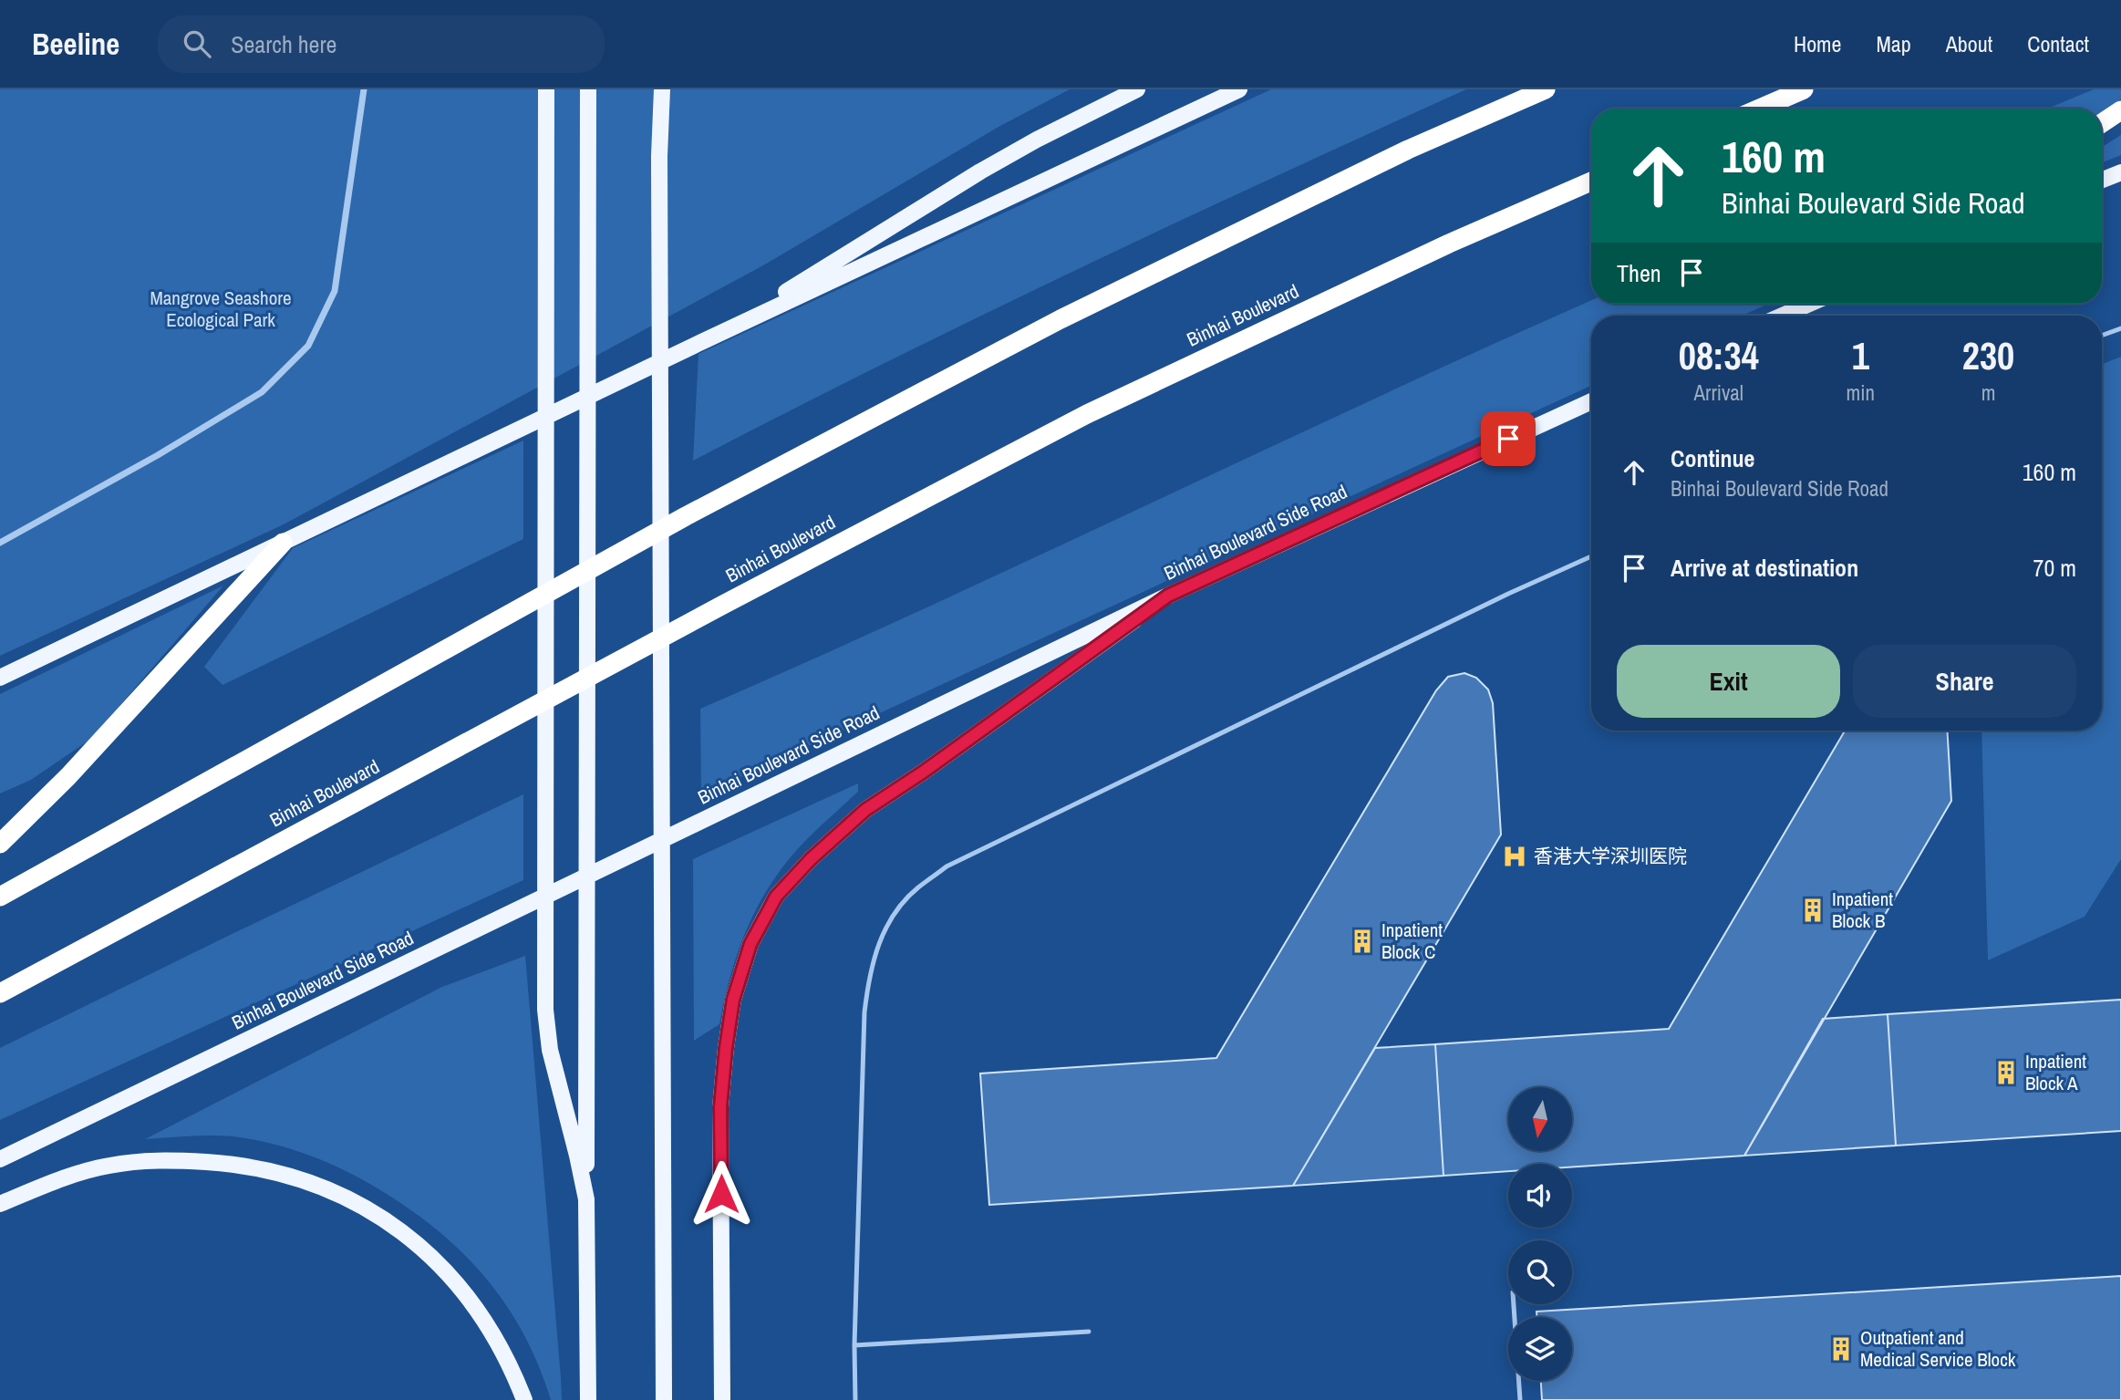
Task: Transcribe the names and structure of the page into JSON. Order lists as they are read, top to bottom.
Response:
{
  "streets": {
    "highway": ["Binhai Boulevard"],
    "main road": ["Binhai Boulevard Side Road"]
  },
  "parks": ["Mangrove Seashore Ecological Park"],
  "places": {
    "hospital": ["香港大学深圳医院"],
    "building": [
      "Inpatient Block B",
      "Inpatient Block C",
      "Inpatient Block A",
      "Outpatient and Medical Service Block"
    ]
  },
  "north": "bottom",
  "page": {
    "header": "Beeline",
    "search": "Search here",
    "nav": [
      "Home",
      "Map",
      "About",
      "Contact"
    ],
    "turn": ["160 m", "Binhai Boulevard Side Road"],
    "then": "Then",
    "eta": [
      "08:34",
      "Arrival",
      "1",
      "min",
      "230",
      "m"
    ],
    "list": [
      {
        "name": "Continue",
        "note": "Binhai Boulevard Side Road",
        "value": "160 m"
      },
      {
        "name": "Arrive at destination",
        "value": "70 m"
      }
    ],
    "buttons": ["Exit", "Share"]
  }
}
